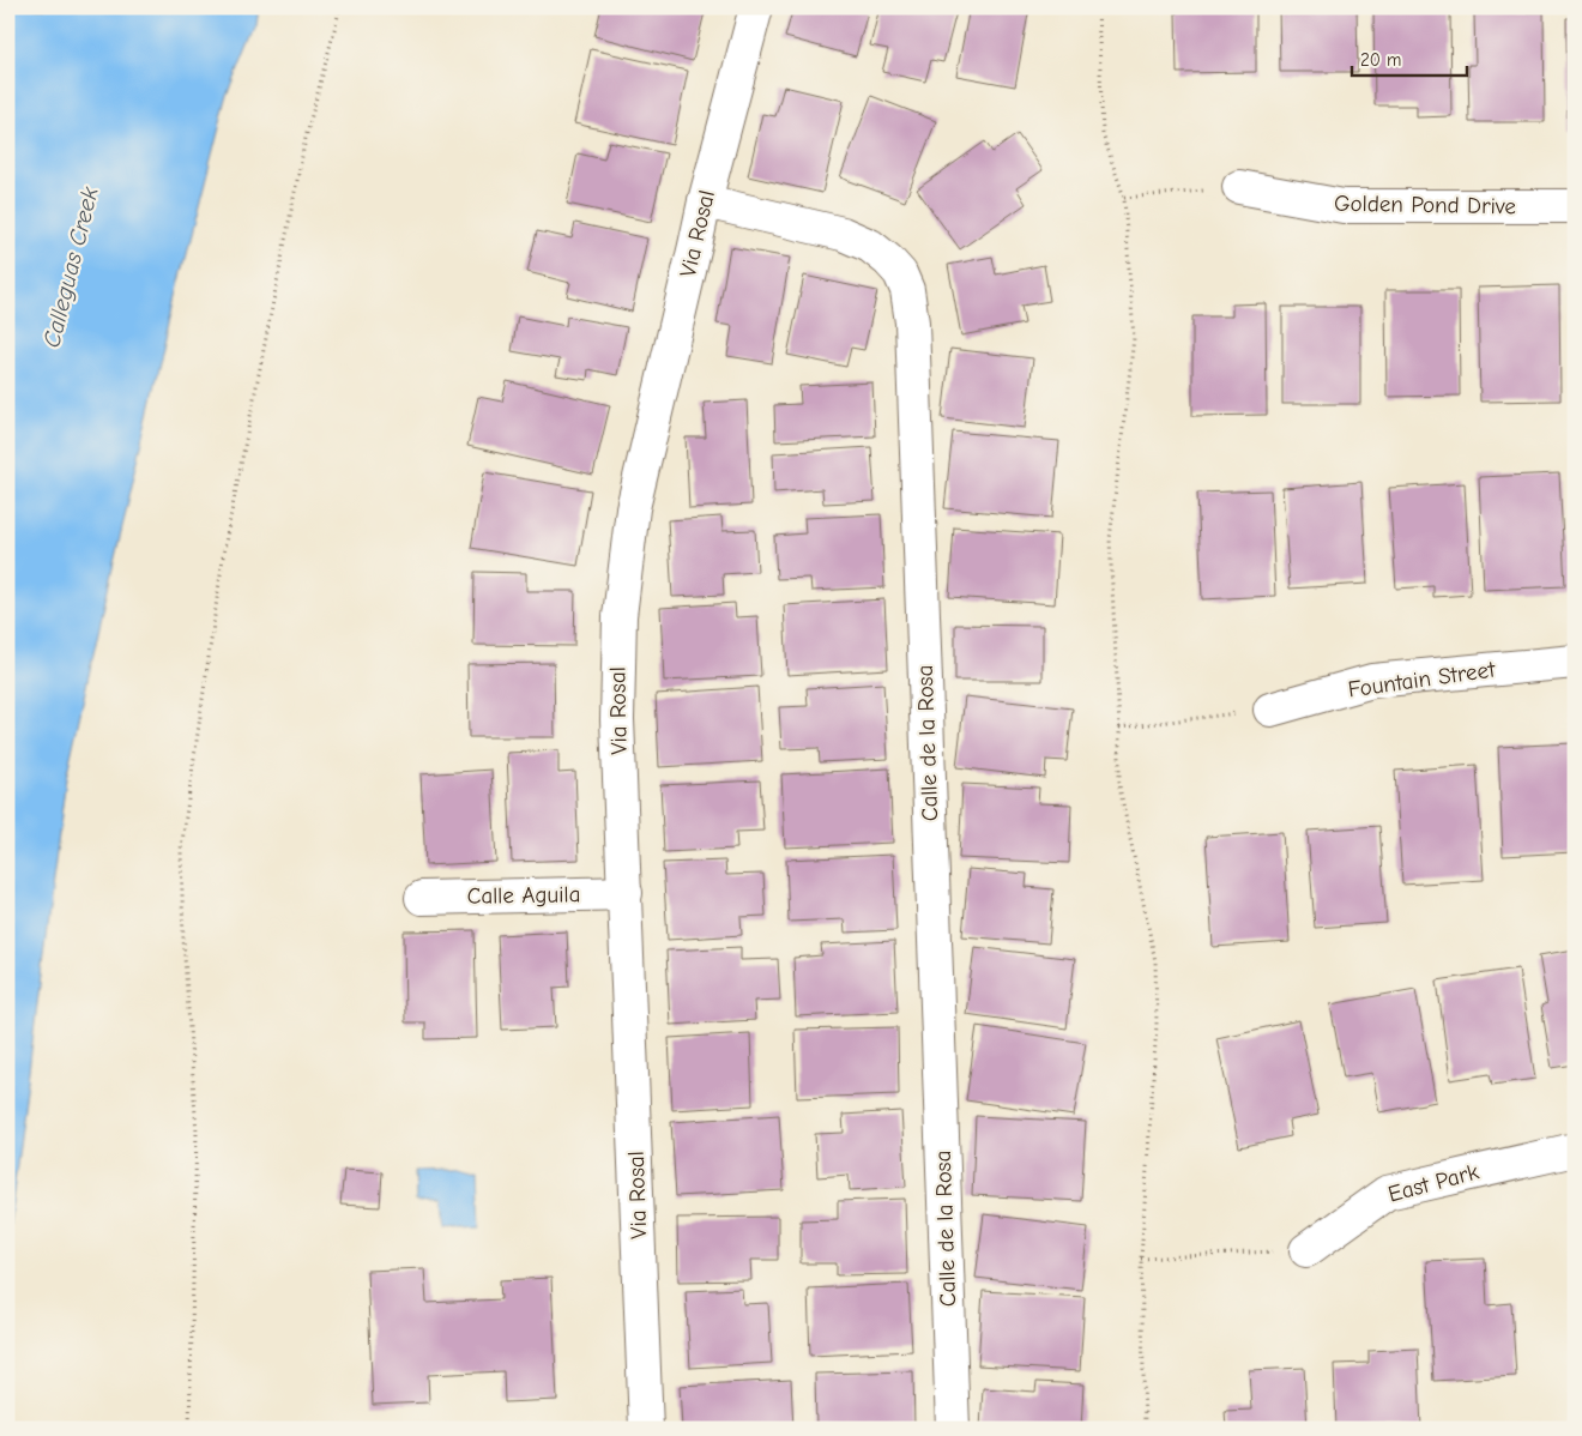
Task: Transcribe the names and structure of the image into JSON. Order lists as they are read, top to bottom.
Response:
{
  "streets": {
    "street": [
      "Golden Pond Drive",
      "Via Rosal",
      "Fountain Street",
      "Calle de la Rosa",
      "Calle Aguila",
      "East Park"
    ]
  },
  "crossings": [
    ["Via Rosal", "Calle de la Rosa"],
    ["Via Rosal", "Calle Aguila"]
  ],
  "water": ["Calleguas Creek"],
  "scale_bar": "20 m"
}
